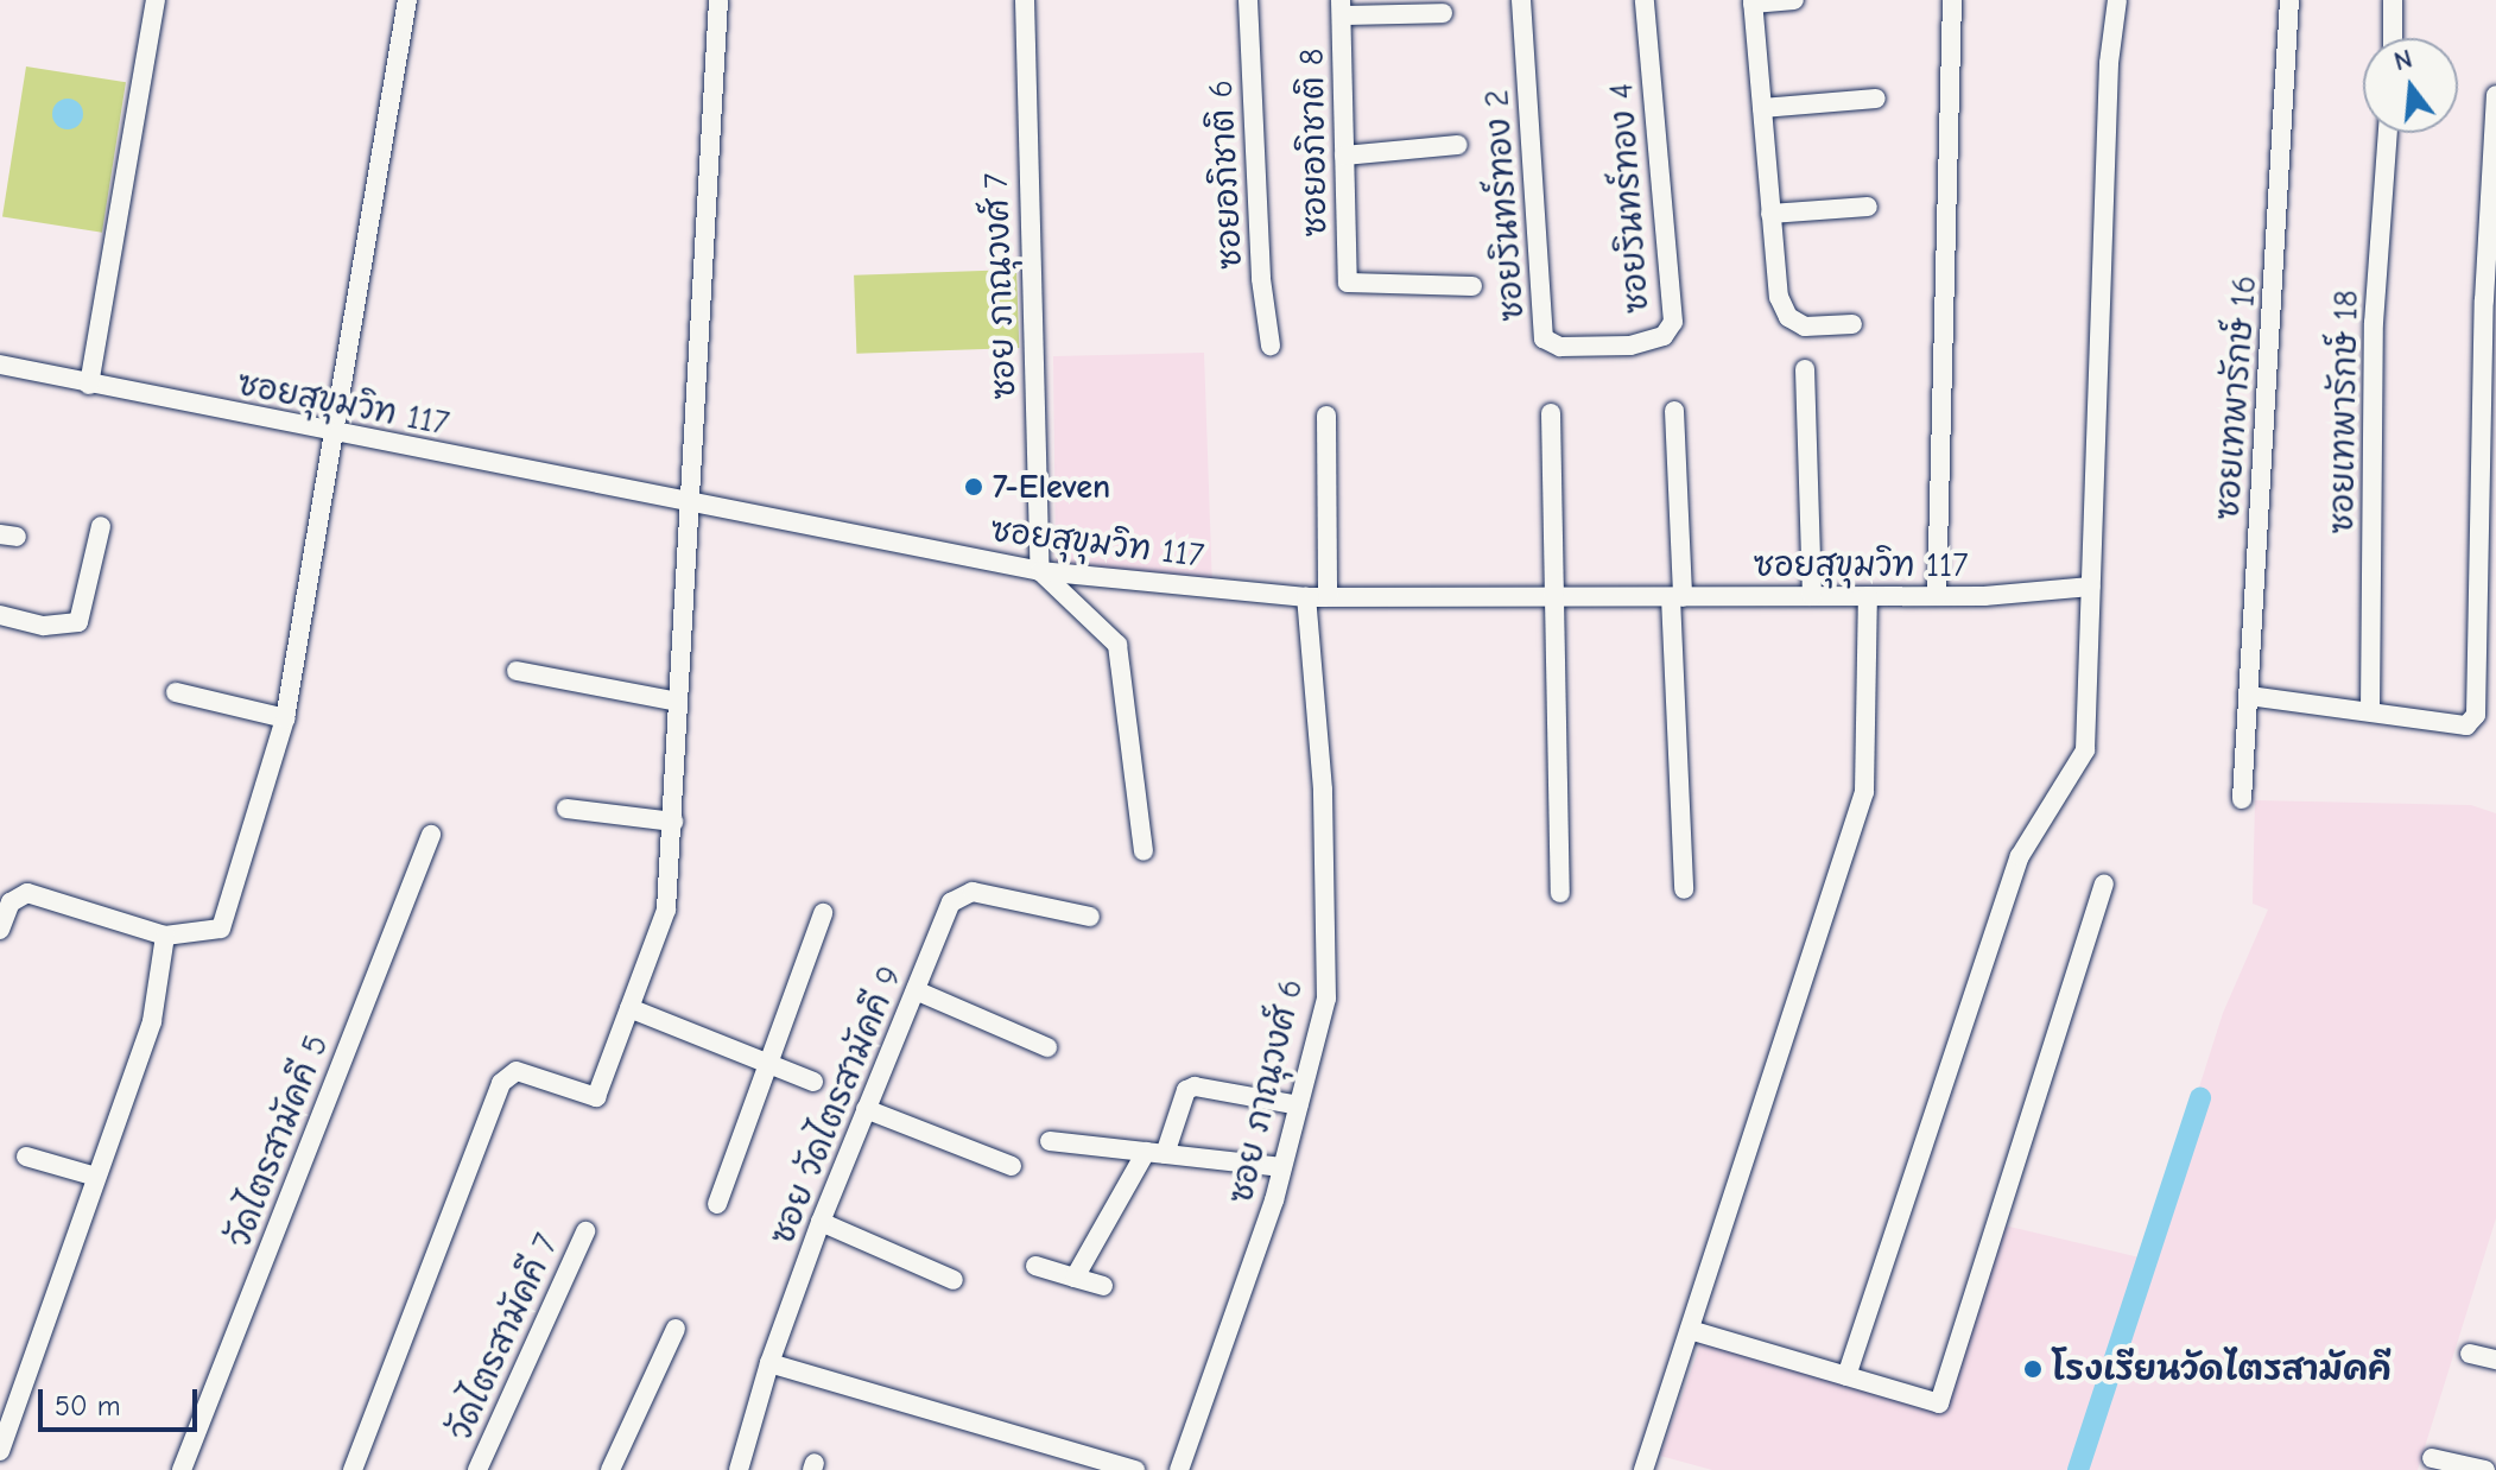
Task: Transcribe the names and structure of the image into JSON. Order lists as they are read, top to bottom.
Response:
{
  "streets": {
    "street": [
      "ซอยอภิชาติ 8",
      "ซอยอภิชาติ 6",
      "ซอยรินทร์ทอง 4",
      "ซอยรินทร์ทอง 2",
      "ซอย ภาณุวงศ์ 7",
      "ซอยเทพารักษ์ 16",
      "ซอยสุขุมวิท 117",
      "ซอยเทพารักษ์ 18",
      "ซอย ภาณุวงศ์ 6",
      "ซอย วัดไตรสามัคคี 9",
      "วัดไตรสามัคคี 5",
      "วัดไตรสามัคคี 7"
    ]
  },
  "crossings": [
    ["ซอยรินทร์ทอง 4", "ซอยรินทร์ทอง 2"],
    ["ซอย ภาณุวงศ์ 7", "ซอยสุขุมวิท 117"],
    ["ซอยสุขุมวิท 117", "ซอย ภาณุวงศ์ 6"]
  ],
  "places": ["7-Eleven", "โรงเรียนวัดไตรสามัคคี"],
  "scale_bar": "50 m",
  "north": "top"
}
